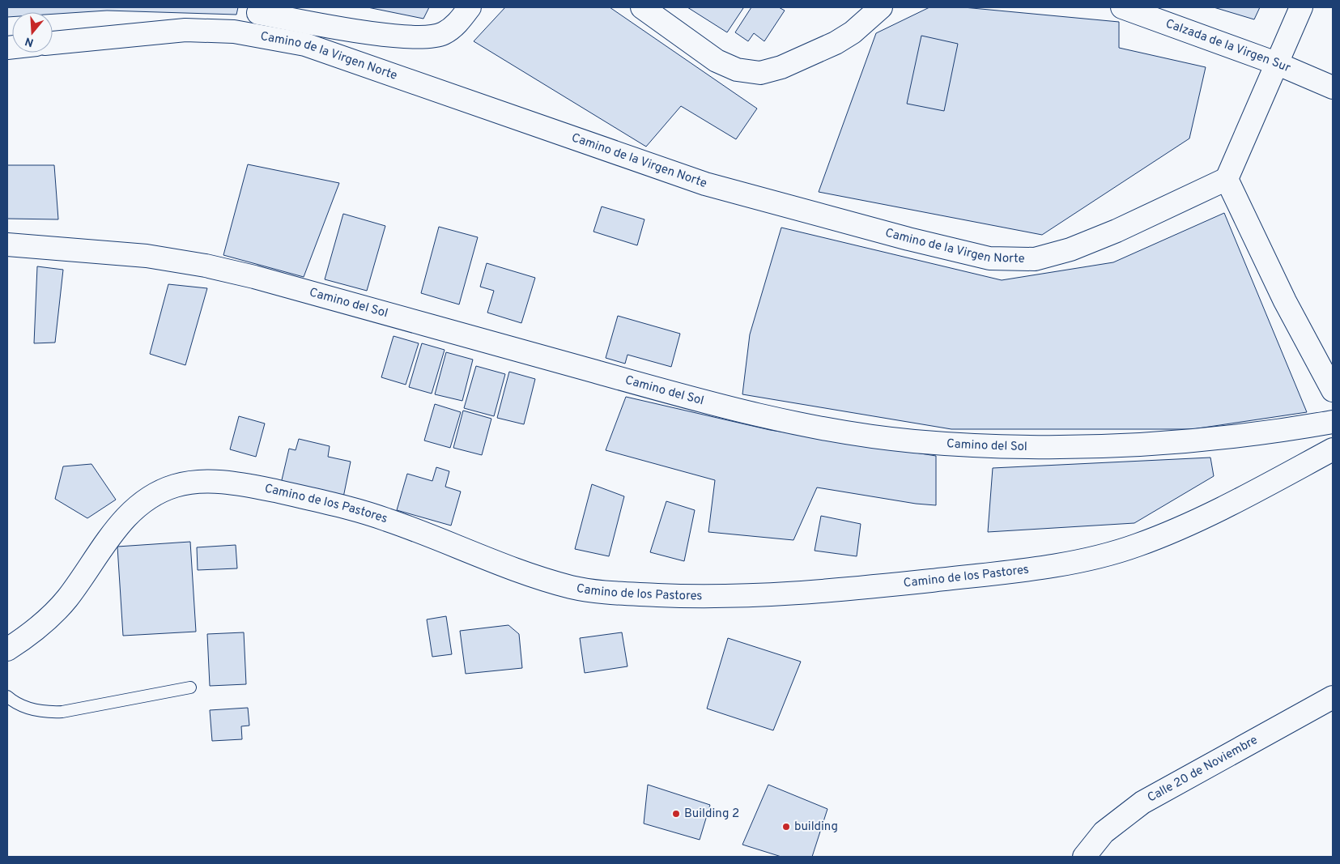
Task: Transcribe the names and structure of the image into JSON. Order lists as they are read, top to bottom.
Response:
{
  "streets": {
    "street": [
      "Calzada de la Virgen Sur",
      "Camino de la Virgen Norte",
      "Camino del Sol",
      "Camino de los Pastores",
      "Calle 20 de Noviembre"
    ]
  },
  "places": ["Building 2", "building"],
  "north": "bottom"
}
